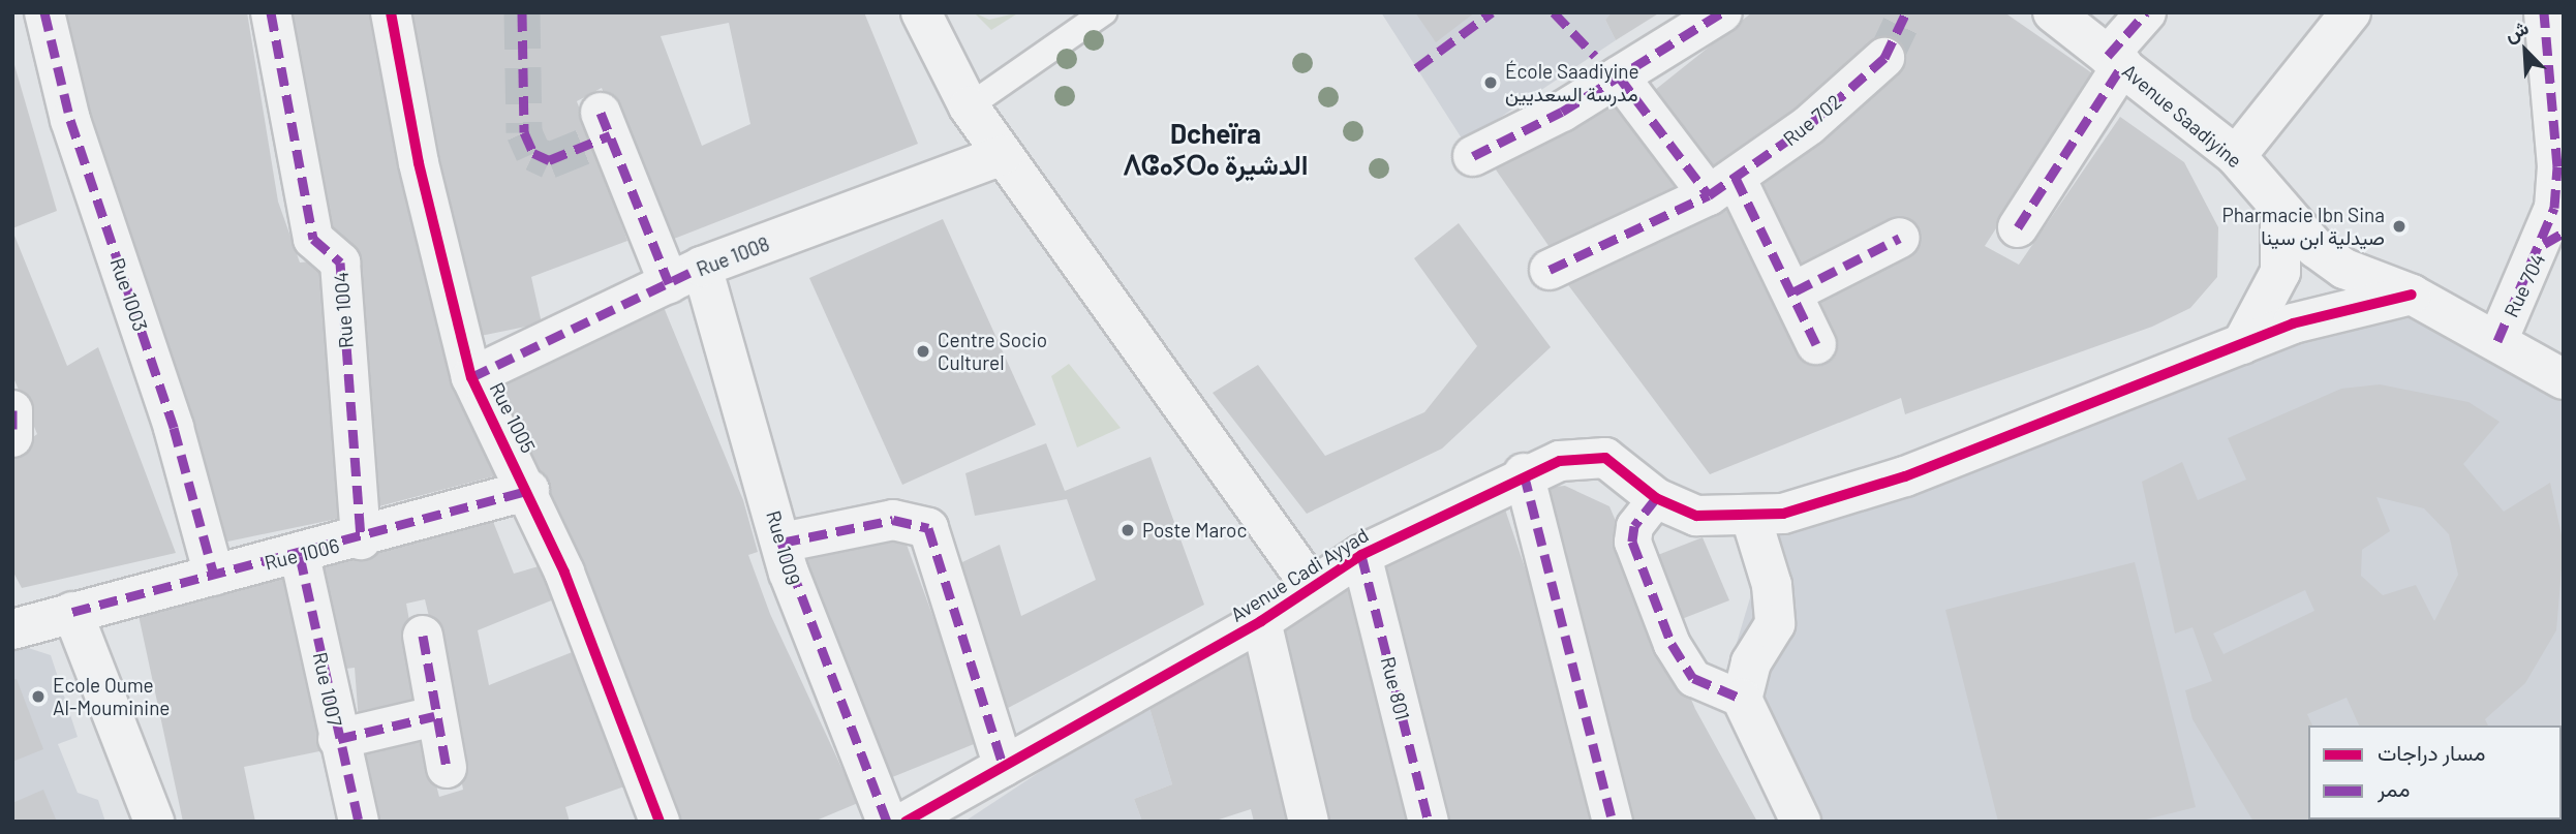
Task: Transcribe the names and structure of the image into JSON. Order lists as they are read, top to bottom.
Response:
{
  "streets": {
    "street": [
      "Avenue Saadiyine",
      "Rue 702",
      "Rue 1008",
      "Rue 704",
      "Rue 1003",
      "Rue 1004",
      "Rue 1005",
      "Rue 1009",
      "Rue 1006",
      "Avenue Cadi Ayyad",
      "Rue 801",
      "Rue 1007"
    ]
  },
  "crossings": [
    ["Avenue Saadiyine", "Rue 704"],
    ["Rue 1008", "Rue 1005"],
    ["Rue 1008", "Rue 1009"],
    ["Rue 1003", "Rue 1006"],
    ["Rue 1004", "Rue 1006"],
    ["Rue 1005", "Rue 1006"],
    ["Rue 1006", "Rue 1007"],
    ["Avenue Cadi Ayyad", "Rue 801"]
  ],
  "districts": ["Dcheïra ⴷⵛⴰⵢⵔⴰ الدشيرة"],
  "places": [
    "École Saadiyine مدرسة السعديين",
    "Pharmacie Ibn Sina صيدلية ابن سينا",
    "Centre Socio Culturel",
    "Poste Maroc",
    "Ecole Oume Al-Mouminine"
  ],
  "legend": ["مسار دراجات", "ممر"],
  "north": "top left"
}
